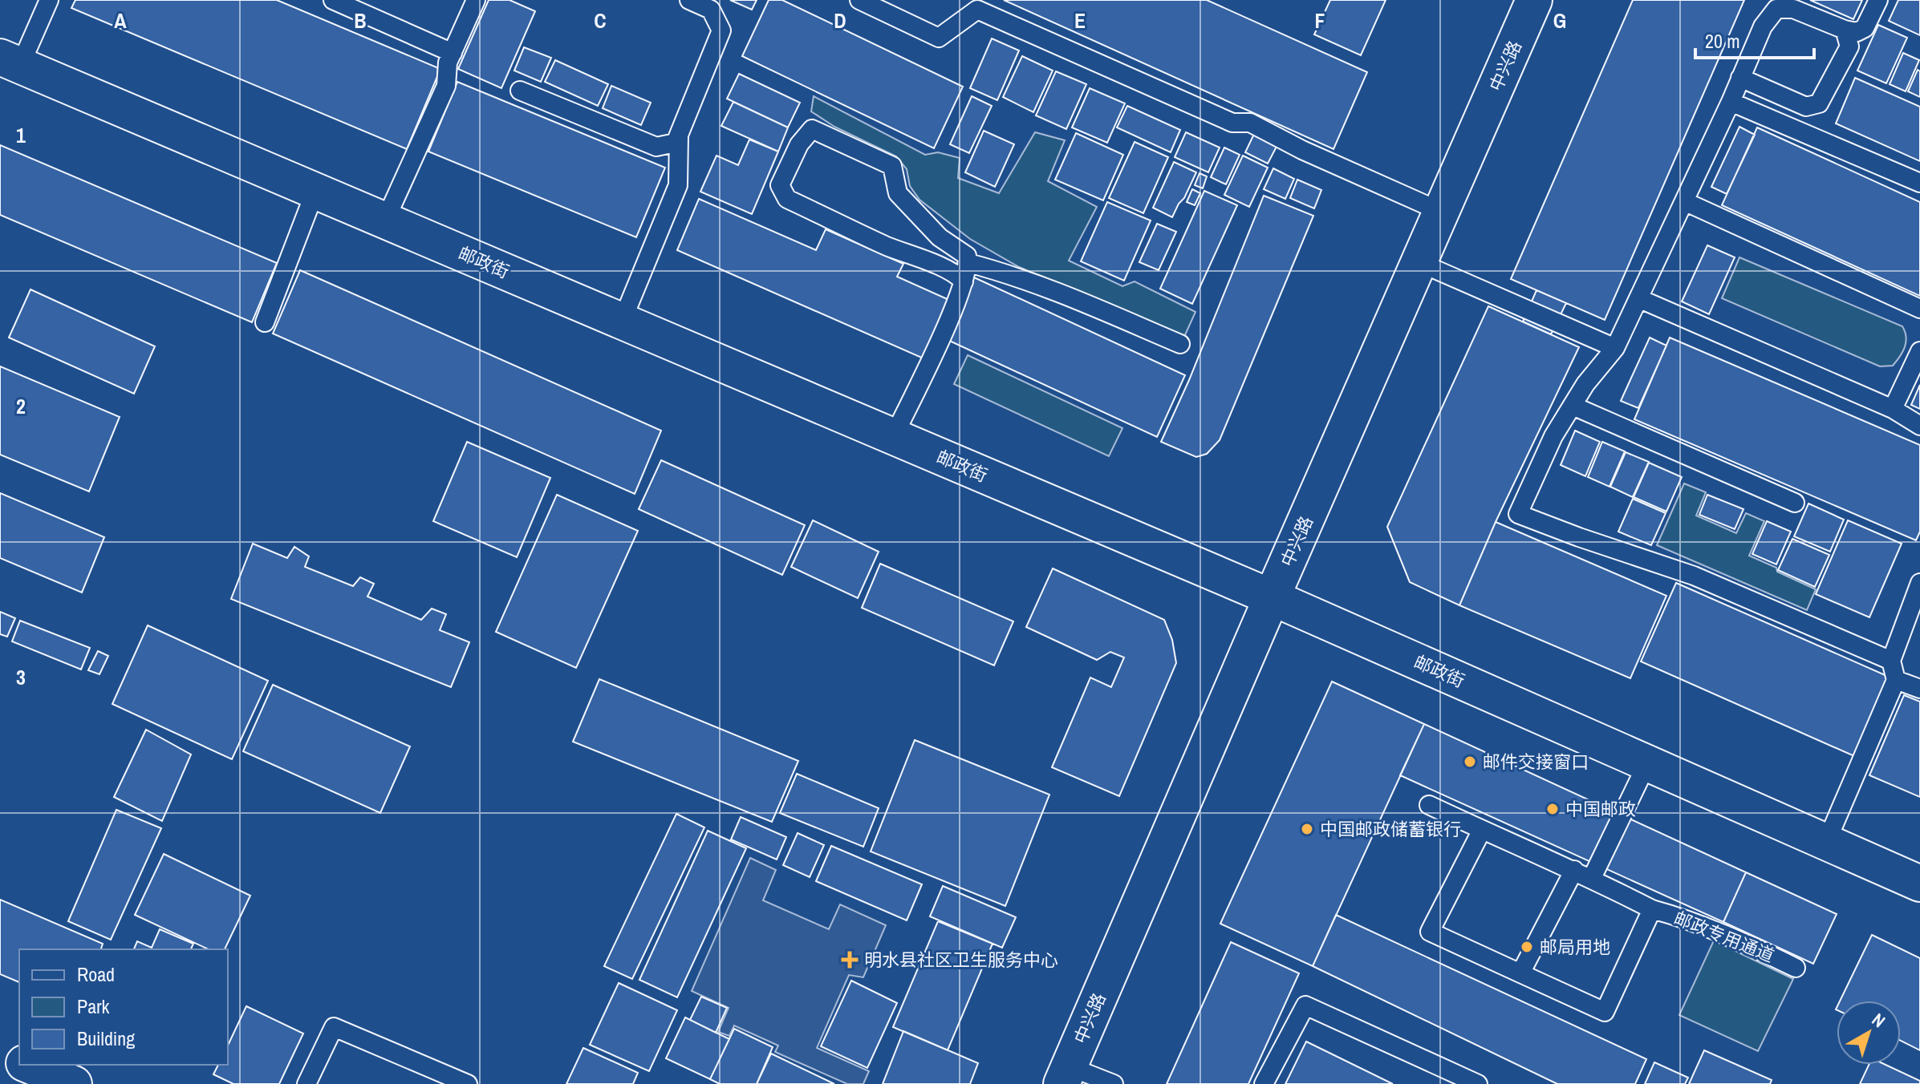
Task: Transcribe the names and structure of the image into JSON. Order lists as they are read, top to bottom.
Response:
{
  "streets": {
    "street": ["中兴路", "邮政街"],
    "lane": ["邮政专用通道"]
  },
  "crossings": [
    ["中兴路", "邮政街"]
  ],
  "places": {
    "other": [
      "邮件交接窗口",
      "中国邮政",
      "中国邮政储蓄银行",
      "邮局用地"
    ],
    "health": ["明水县社区卫生服务中心"]
  },
  "legend": ["Road", "Park", "Building"],
  "scale_bar": "20 m",
  "north": "top right",
  "grid": {
    "columns": [
      "A",
      "B",
      "C",
      "D",
      "E",
      "F",
      "G"
    ],
    "rows": ["1", "2", "3"]
  }
}
